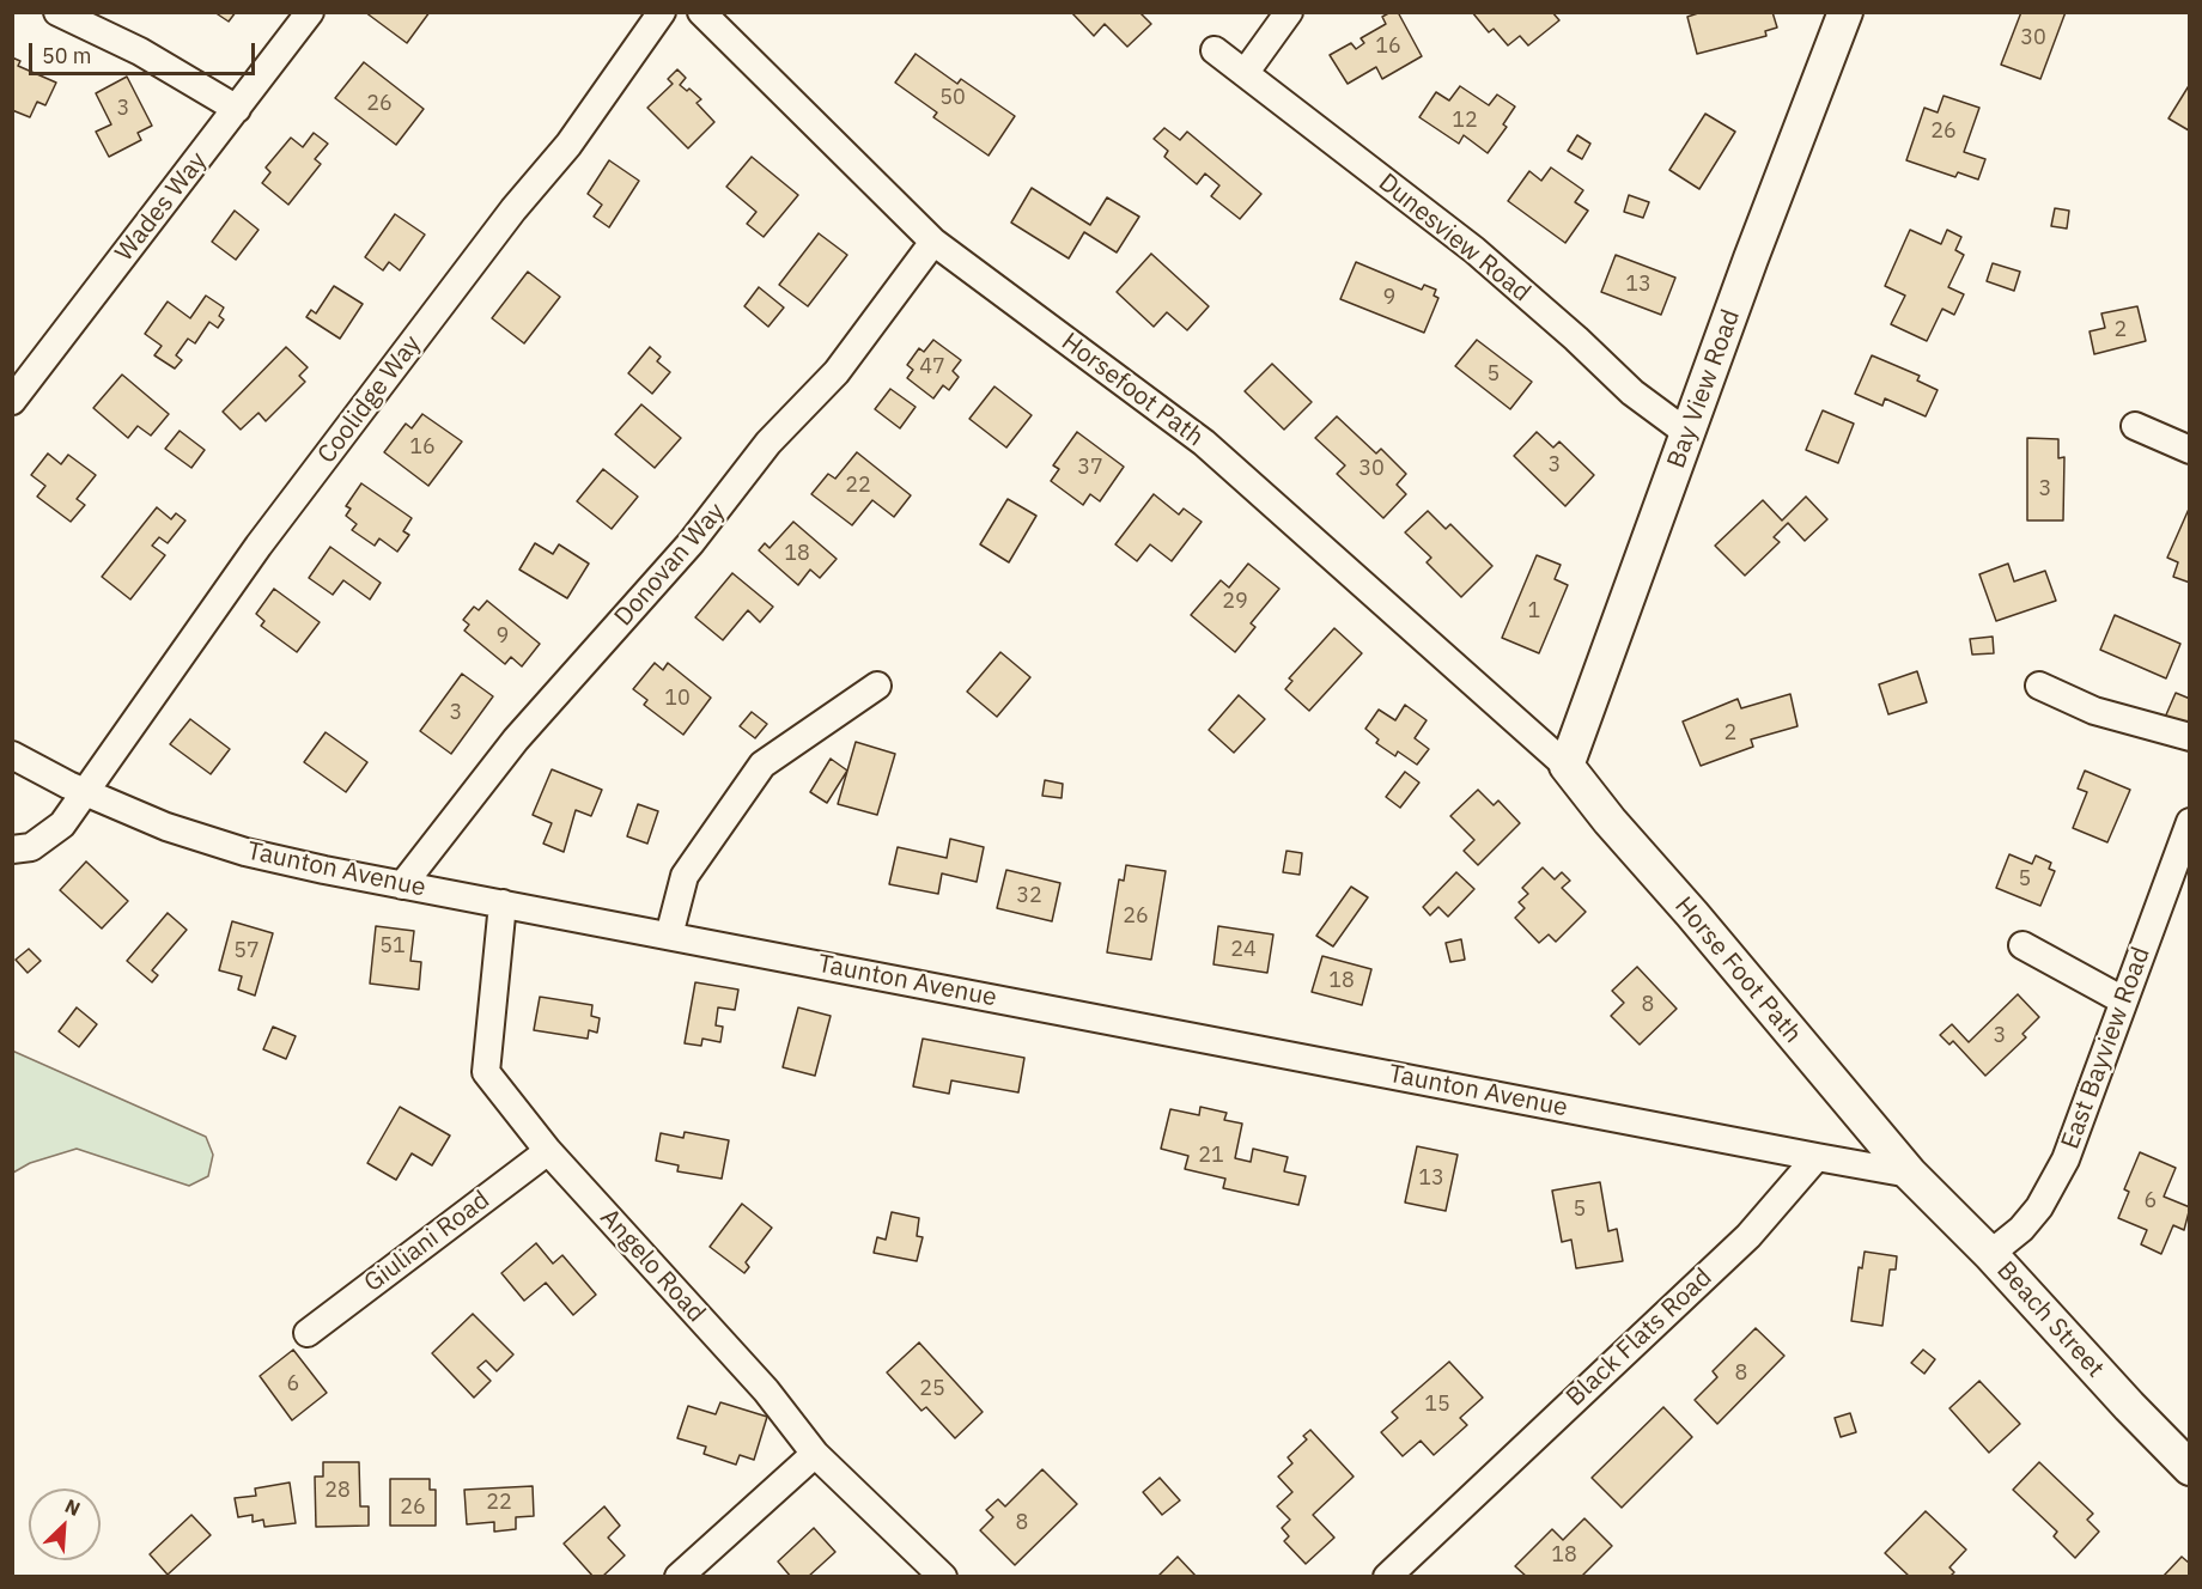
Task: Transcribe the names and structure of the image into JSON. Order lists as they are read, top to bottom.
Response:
{
  "streets": {
    "street": [
      "Wades Way",
      "Dunesview Road",
      "Bay View Road",
      "Horsefoot Path",
      "Coolidge Way",
      "Donovan Way",
      "Taunton Avenue",
      "Horse Foot Path",
      "East Bayview Road",
      "Giuliani Road",
      "Angelo Road",
      "Beach Street",
      "Black Flats Road"
    ]
  },
  "crossings": [
    ["Dunesview Road", "Bay View Road"],
    ["Bay View Road", "Horsefoot Path"],
    ["Bay View Road", "Horse Foot Path"],
    ["Horsefoot Path", "Donovan Way"],
    ["Horsefoot Path", "Horse Foot Path"],
    ["Coolidge Way", "Taunton Avenue"],
    ["Donovan Way", "Taunton Avenue"],
    ["Taunton Avenue", "Angelo Road"],
    ["Taunton Avenue", "Black Flats Road"],
    ["Horse Foot Path", "Beach Street"],
    ["East Bayview Road", "Beach Street"],
    ["Giuliani Road", "Angelo Road"]
  ],
  "house_numbers": [
    "30",
    "16",
    "50",
    "26",
    "3",
    "12",
    "26",
    "13",
    "9",
    "2",
    "47",
    "5",
    "16",
    "3",
    "37",
    "30",
    "22",
    "3",
    "18",
    "29",
    "1",
    "9",
    "10",
    "3",
    "2",
    "5",
    "32",
    "26",
    "51",
    "24",
    "57",
    "18",
    "8",
    "3",
    "21",
    "13",
    "6",
    "5",
    "8",
    "6",
    "25",
    "15",
    "28",
    "22",
    "26",
    "8",
    "18"
  ],
  "scale_bar": "50 m",
  "north": "top right"
}
